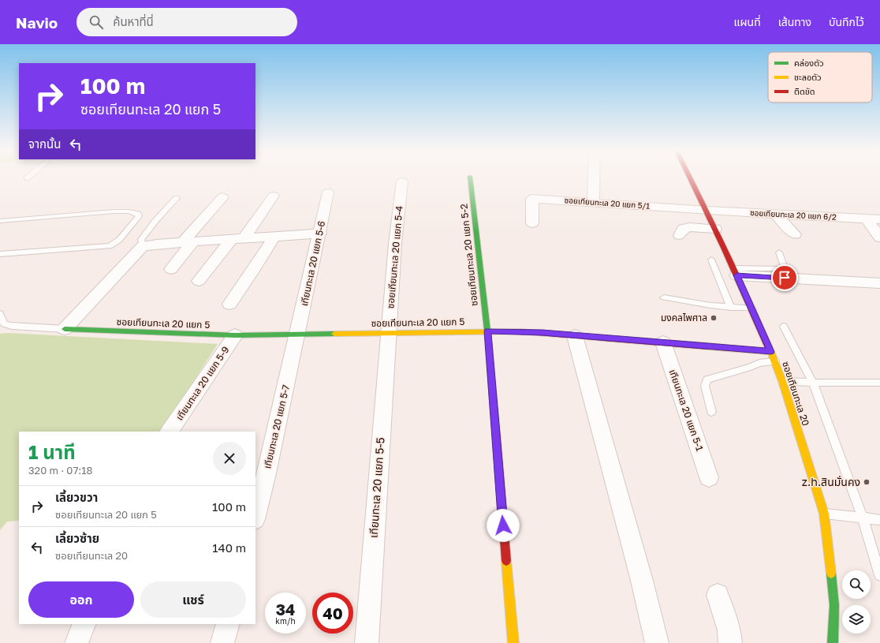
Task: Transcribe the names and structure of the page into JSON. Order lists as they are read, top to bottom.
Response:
{
  "streets": {
    "street": [
      "ซอยเทียนทะเล 20 แยก 5/1",
      "ซอยเทียนทะเล 20 แยก 6/2",
      "ซอยเทียนทะเล 20 แยก 5-2",
      "ซอยเทียนทะเล 20 แยก 5-4",
      "เทียนทะเล 20 แยก 5-6",
      "ซอยเทียนทะเล 20 แยก 5",
      "เทียนทะเล 20 แยก 5-9",
      "ซอยเทียนทะเล 20",
      "เทียนทะเล 20 แยก 5-1",
      "เทียนทะเล 20 แยก 5-7",
      "เทียนทะเล 20 แยก 5-5"
    ]
  },
  "crossings": [
    ["ซอยเทียนทะเล 20 แยก 5/1", "ซอยเทียนทะเล 20 แยก 6/2"],
    ["ซอยเทียนทะเล 20 แยก 5/1", "ซอยเทียนทะเล 20"],
    ["ซอยเทียนทะเล 20 แยก 6/2", "ซอยเทียนทะเล 20"],
    ["ซอยเทียนทะเล 20 แยก 5-2", "ซอยเทียนทะเล 20 แยก 5"],
    ["ซอยเทียนทะเล 20 แยก 5-4", "ซอยเทียนทะเล 20 แยก 5"],
    ["ซอยเทียนทะเล 20 แยก 5-4", "เทียนทะเล 20 แยก 5-5"],
    ["เทียนทะเล 20 แยก 5-6", "ซอยเทียนทะเล 20 แยก 5"],
    ["เทียนทะเล 20 แยก 5-6", "เทียนทะเล 20 แยก 5-7"],
    ["ซอยเทียนทะเล 20 แยก 5", "เทียนทะเล 20 แยก 5-9"],
    ["ซอยเทียนทะเล 20 แยก 5", "ซอยเทียนทะเล 20"],
    ["ซอยเทียนทะเล 20 แยก 5", "เทียนทะเล 20 แยก 5-1"],
    ["ซอยเทียนทะเล 20 แยก 5", "เทียนทะเล 20 แยก 5-7"],
    ["ซอยเทียนทะเล 20 แยก 5", "เทียนทะเล 20 แยก 5-5"]
  ],
  "places": ["มงคลไพศาล", "z.h.สินมั่นคง"],
  "legend": ["คล่องตัว", "ชะลอตัว", "ติดขัด"],
  "page": {
    "header": "Navio",
    "search": "ค้นหาที่นี่",
    "nav": ["แผนที่", "เส้นทาง", "บันทึกไว้"],
    "turn": ["100 m", "ซอยเทียนทะเล 20 แยก 5"],
    "then": "จากนั้น",
    "heading": ["1 นาที", "320 m · 07:18"],
    "list": [
      {
        "name": "เลี้ยวขวา",
        "note": "ซอยเทียนทะเล 20 แยก 5",
        "value": "100 m"
      },
      {
        "name": "เลี้ยวซ้าย",
        "note": "ซอยเทียนทะเล 20",
        "value": "140 m"
      }
    ],
    "buttons": ["ออก", "แชร์"],
    "speed": "34 km/h",
    "limit": "40"
  }
}
